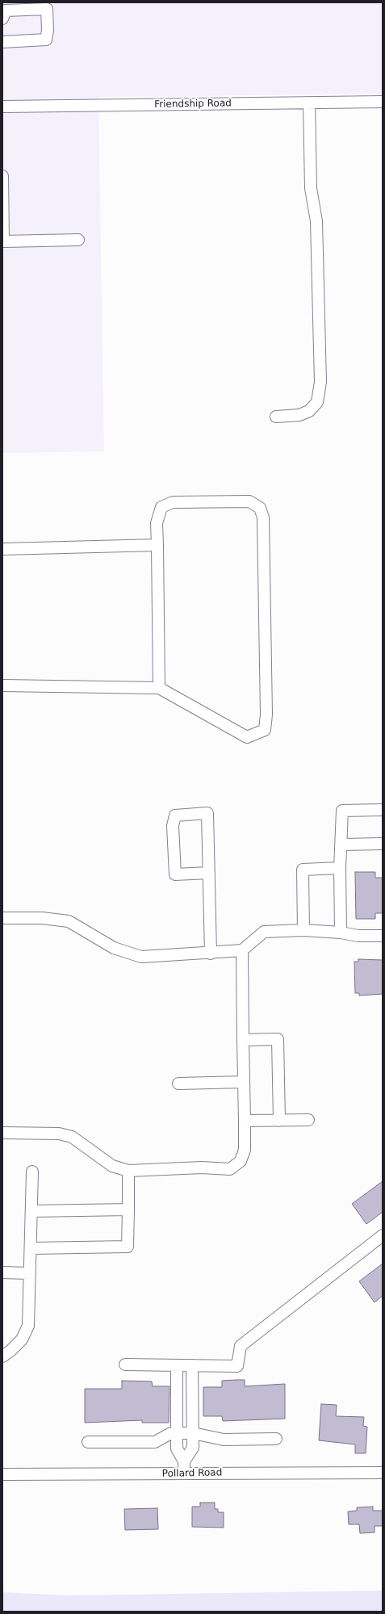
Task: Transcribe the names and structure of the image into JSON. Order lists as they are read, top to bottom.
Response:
{
  "streets": {
    "street": ["Friendship Road", "Pollard Road"]
  }
}
